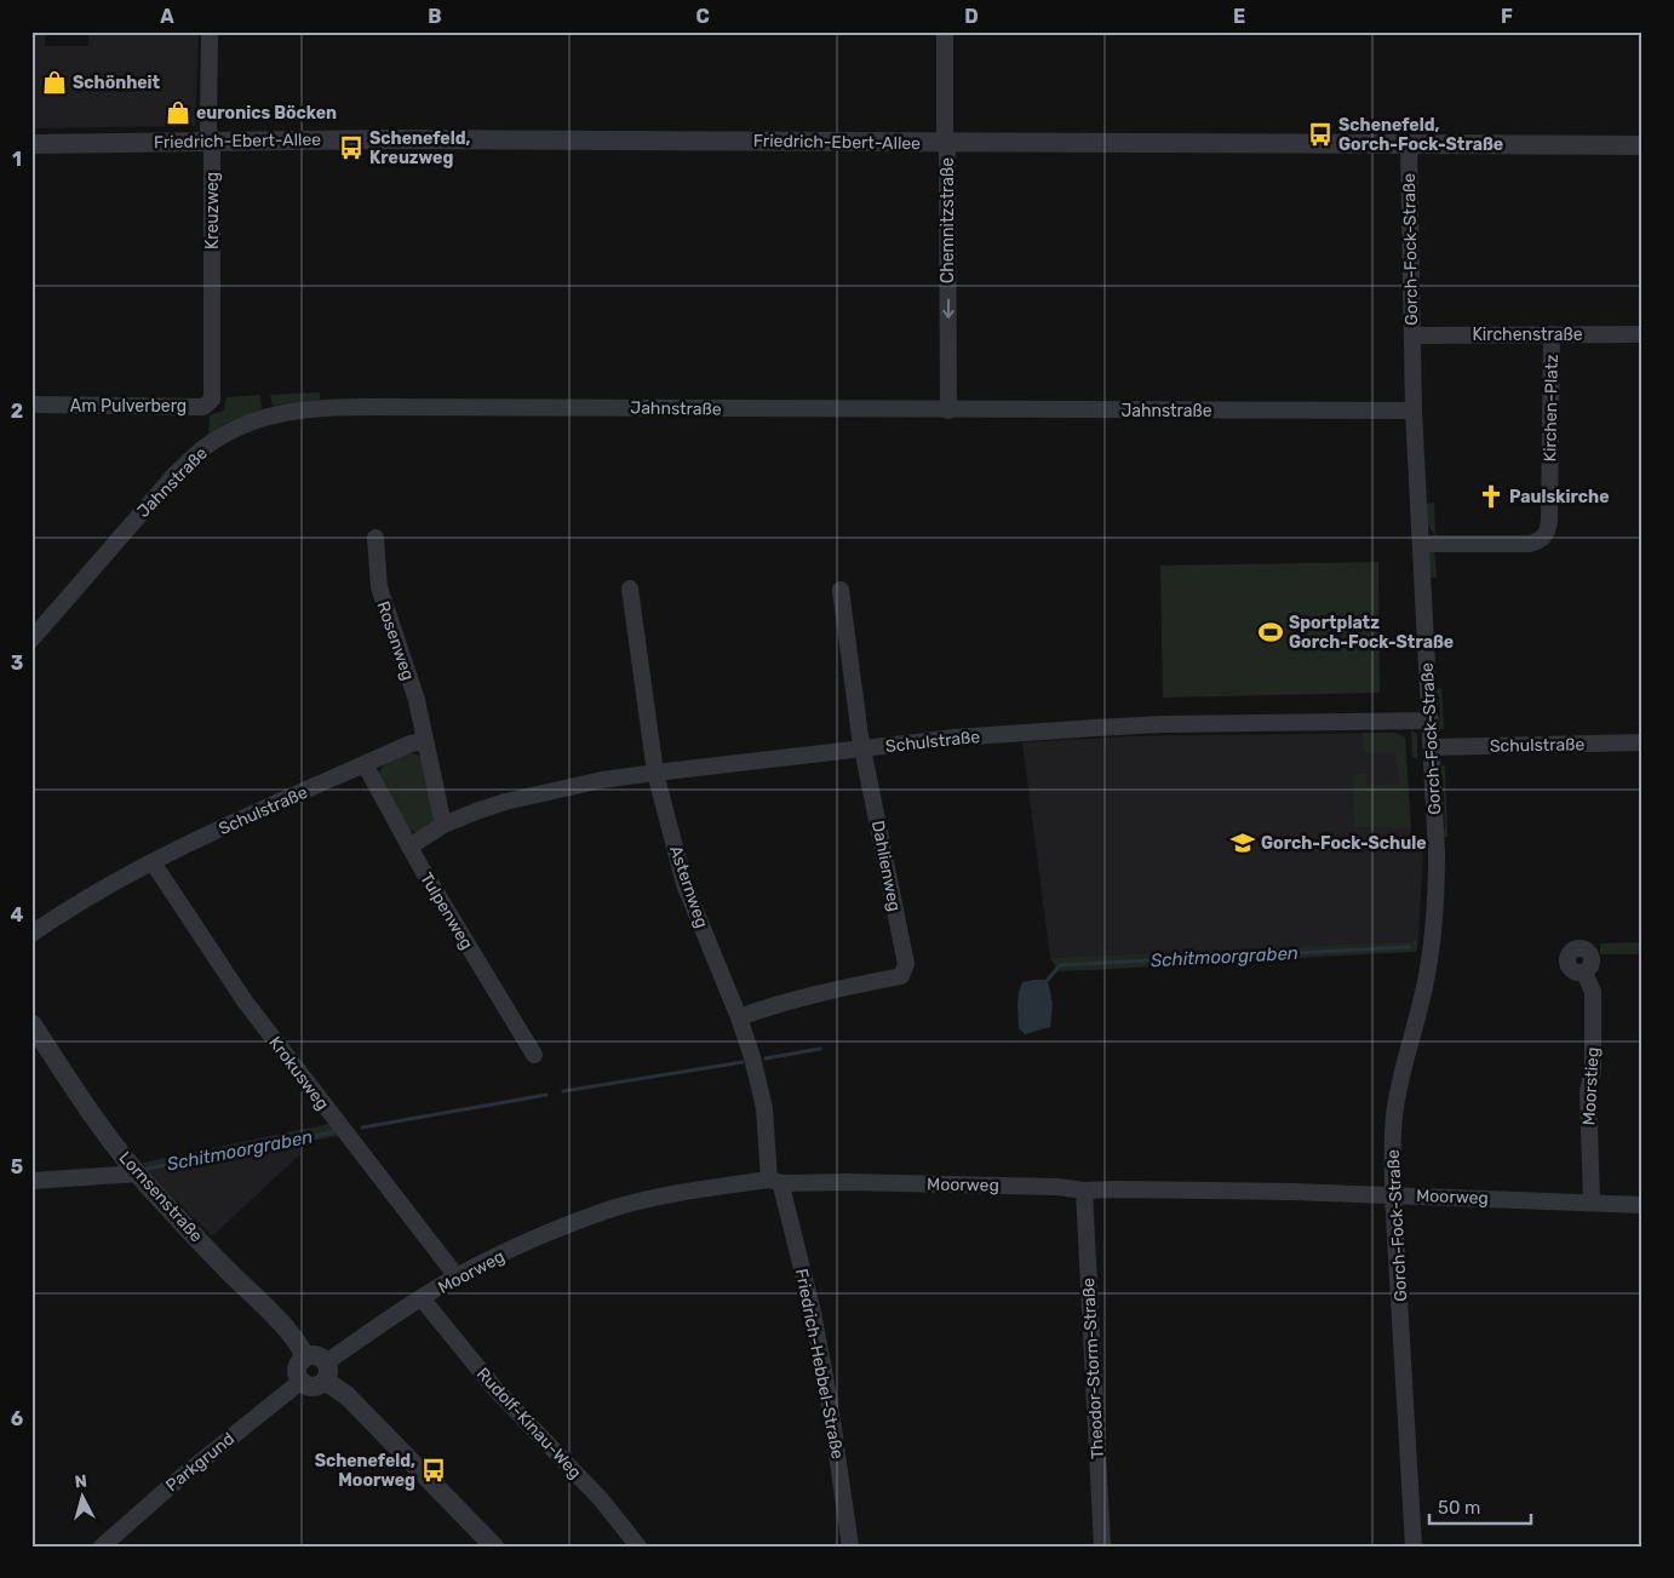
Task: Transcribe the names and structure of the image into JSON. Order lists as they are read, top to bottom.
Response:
{
  "streets": {
    "street": [
      "Friedrich-Ebert-Allee",
      "Kreuzweg",
      "Chemnitzstraße",
      "Gorch-Fock-Straße",
      "Kirchenstraße",
      "Am Pulverberg",
      "Jahnstraße",
      "Kirchen-Platz",
      "Rosenweg",
      "Schulstraße",
      "Dahlienweg",
      "Asternweg",
      "Tulpenweg",
      "Krokusweg",
      "Moorstieg",
      "Moorweg",
      "Lornsenstraße",
      "Friedrich-Hebbel-Straße",
      "Theodor-Storm-Straße",
      "Rudolf-Kinau-Weg",
      "Parkgrund"
    ]
  },
  "crossings": [
    ["Friedrich-Ebert-Allee", "Kreuzweg"],
    ["Friedrich-Ebert-Allee", "Chemnitzstraße"],
    ["Friedrich-Ebert-Allee", "Gorch-Fock-Straße"],
    ["Kreuzweg", "Am Pulverberg"],
    ["Chemnitzstraße", "Jahnstraße"],
    ["Gorch-Fock-Straße", "Kirchenstraße"],
    ["Gorch-Fock-Straße", "Jahnstraße"],
    ["Gorch-Fock-Straße", "Kirchen-Platz"],
    ["Gorch-Fock-Straße", "Schulstraße"],
    ["Gorch-Fock-Straße", "Moorweg"],
    ["Kirchenstraße", "Kirchen-Platz"],
    ["Rosenweg", "Schulstraße"],
    ["Schulstraße", "Dahlienweg"],
    ["Schulstraße", "Asternweg"],
    ["Schulstraße", "Tulpenweg"],
    ["Schulstraße", "Krokusweg"],
    ["Dahlienweg", "Asternweg"],
    ["Asternweg", "Moorweg"],
    ["Asternweg", "Friedrich-Hebbel-Straße"],
    ["Krokusweg", "Moorweg"],
    ["Moorstieg", "Moorweg"],
    ["Moorweg", "Lornsenstraße"],
    ["Moorweg", "Friedrich-Hebbel-Straße"],
    ["Moorweg", "Theodor-Storm-Straße"],
    ["Moorweg", "Rudolf-Kinau-Weg"],
    ["Moorweg", "Parkgrund"],
    ["Lornsenstraße", "Parkgrund"]
  ],
  "one_way": ["Chemnitzstraße"],
  "water": ["Schitmoorgraben"],
  "places": {
    "shop": ["Schönheit", "euronics Böcken"],
    "bus stop": ["Schenefeld, Gorch-Fock-Straße", "Schenefeld, Kreuzweg", "Schenefeld, Moorweg"],
    "church": ["Paulskirche"],
    "sports": ["Sportplatz Gorch-Fock-Straße"],
    "school or university": ["Gorch-Fock-Schule"]
  },
  "scale_bar": "50 m",
  "north": "top",
  "grid": {
    "columns": [
      "A",
      "B",
      "C",
      "D",
      "E",
      "F"
    ],
    "rows": [
      "1",
      "2",
      "3",
      "4",
      "5",
      "6"
    ]
  }
}
